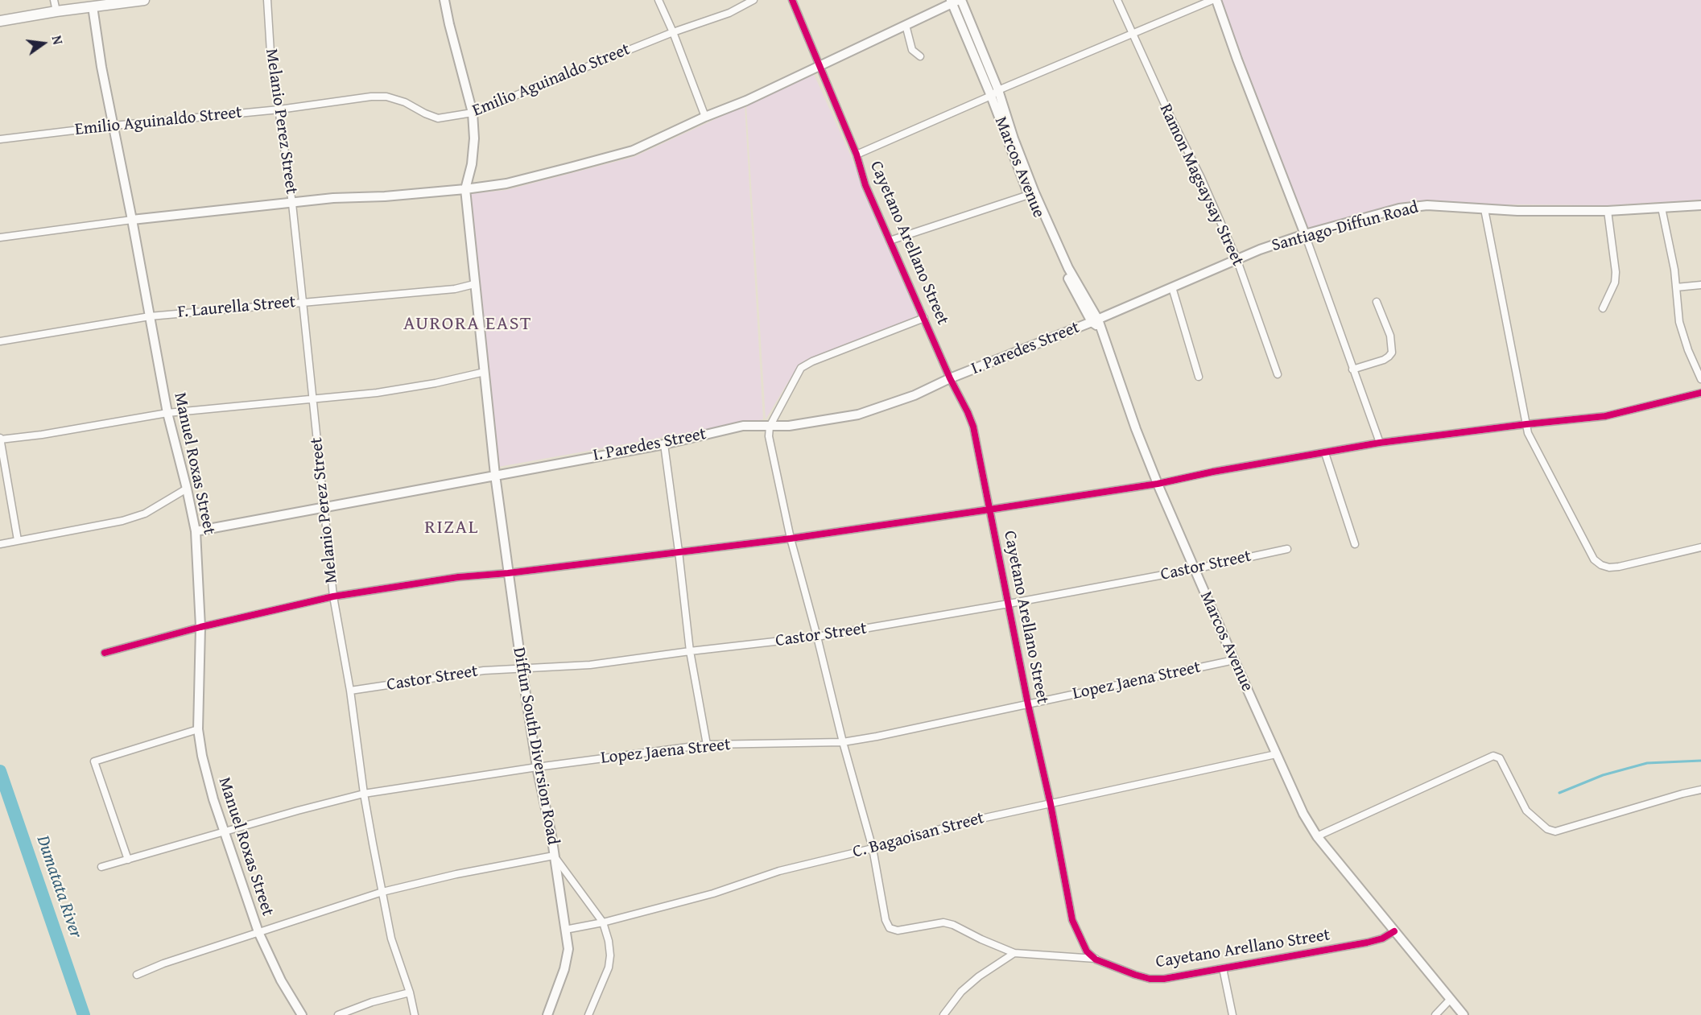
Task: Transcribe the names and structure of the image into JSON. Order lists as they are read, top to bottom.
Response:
{
  "streets": {
    "street": [
      "Emilio Aguinaldo Street",
      "Melanio Perez Street",
      "Marcos Avenue",
      "Ramon Magsaysay Street",
      "Santiago-Diffun Road",
      "Cayetano Arellano Street",
      "F. Laurella Street",
      "I. Paredes Street",
      "Manuel Roxas Street",
      "Castor Street",
      "Lopez Jaena Street",
      "Diffun South Diversion Road",
      "C. Bagaoisan Street"
    ]
  },
  "crossings": [
    ["Emilio Aguinaldo Street", "Melanio Perez Street"],
    ["Emilio Aguinaldo Street", "Manuel Roxas Street"],
    ["Emilio Aguinaldo Street", "Diffun South Diversion Road"],
    ["Melanio Perez Street", "F. Laurella Street"],
    ["Melanio Perez Street", "I. Paredes Street"],
    ["Melanio Perez Street", "Castor Street"],
    ["Melanio Perez Street", "Lopez Jaena Street"],
    ["Marcos Avenue", "Santiago-Diffun Road"],
    ["Marcos Avenue", "Cayetano Arellano Street"],
    ["Marcos Avenue", "I. Paredes Street"],
    ["Marcos Avenue", "Castor Street"],
    ["Marcos Avenue", "Lopez Jaena Street"],
    ["Marcos Avenue", "C. Bagaoisan Street"],
    ["Ramon Magsaysay Street", "Santiago-Diffun Road"],
    ["Santiago-Diffun Road", "I. Paredes Street"],
    ["Cayetano Arellano Street", "I. Paredes Street"],
    ["Cayetano Arellano Street", "Castor Street"],
    ["Cayetano Arellano Street", "Lopez Jaena Street"],
    ["Cayetano Arellano Street", "C. Bagaoisan Street"],
    ["F. Laurella Street", "Manuel Roxas Street"],
    ["F. Laurella Street", "Diffun South Diversion Road"],
    ["I. Paredes Street", "Manuel Roxas Street"],
    ["I. Paredes Street", "Diffun South Diversion Road"],
    ["Manuel Roxas Street", "Lopez Jaena Street"],
    ["Castor Street", "Diffun South Diversion Road"],
    ["Lopez Jaena Street", "Diffun South Diversion Road"],
    ["Diffun South Diversion Road", "C. Bagaoisan Street"]
  ],
  "districts": ["AURORA EAST", "RIZAL"],
  "water": ["Dumatata River"],
  "north": "right"
}
